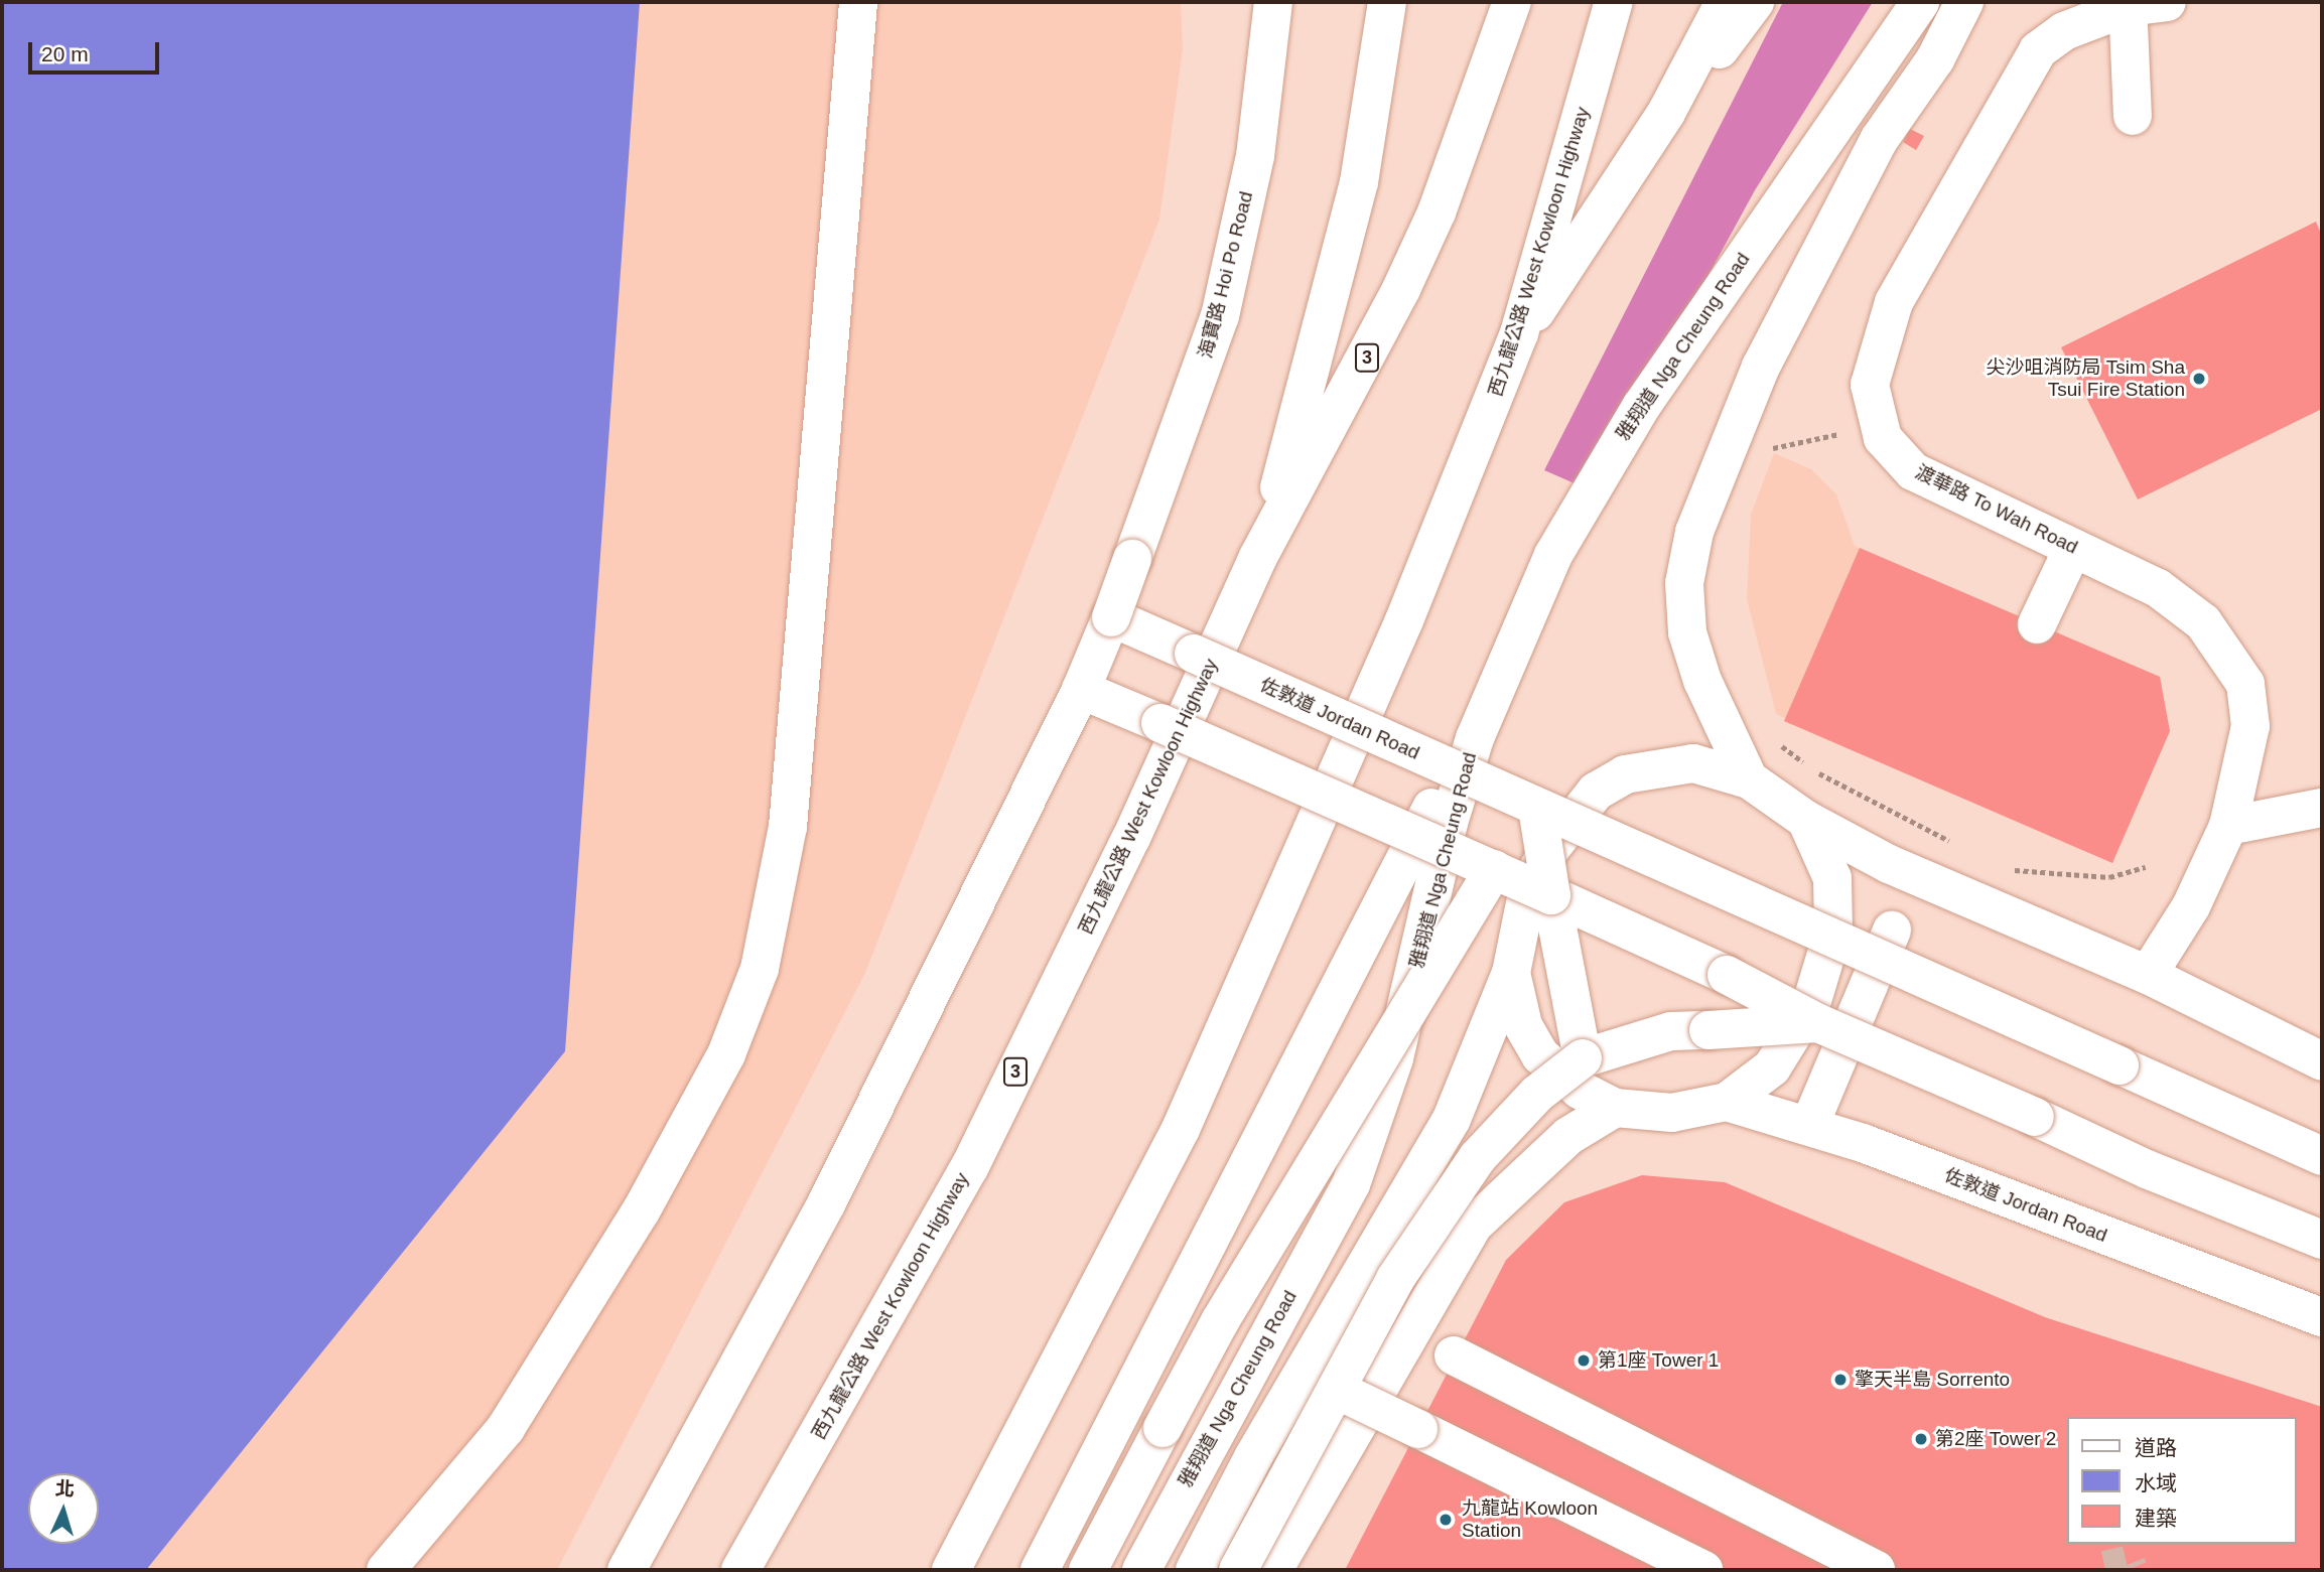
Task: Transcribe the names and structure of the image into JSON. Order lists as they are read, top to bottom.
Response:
{
  "streets": {
    "main road": [
      "西九龍公路 West Kowloon Highway",
      "海寶路 Hoi Po Road",
      "雅翔道 Nga Cheung Road",
      "3",
      "渡華路 To Wah Road",
      "佐敦道 Jordan Road"
    ]
  },
  "crossings": [
    ["海寶路 Hoi Po Road", "佐敦道 Jordan Road"],
    ["雅翔道 Nga Cheung Road", "佐敦道 Jordan Road"]
  ],
  "places": [
    "尖沙咀消防局 Tsim Sha Tsui Fire Station",
    "第1座 Tower 1",
    "擎天半島 Sorrento",
    "第2座 Tower 2",
    "九龍站 Kowloon Station"
  ],
  "legend": ["道路", "水域", "建築"],
  "scale_bar": "20 m",
  "north": "top"
}
